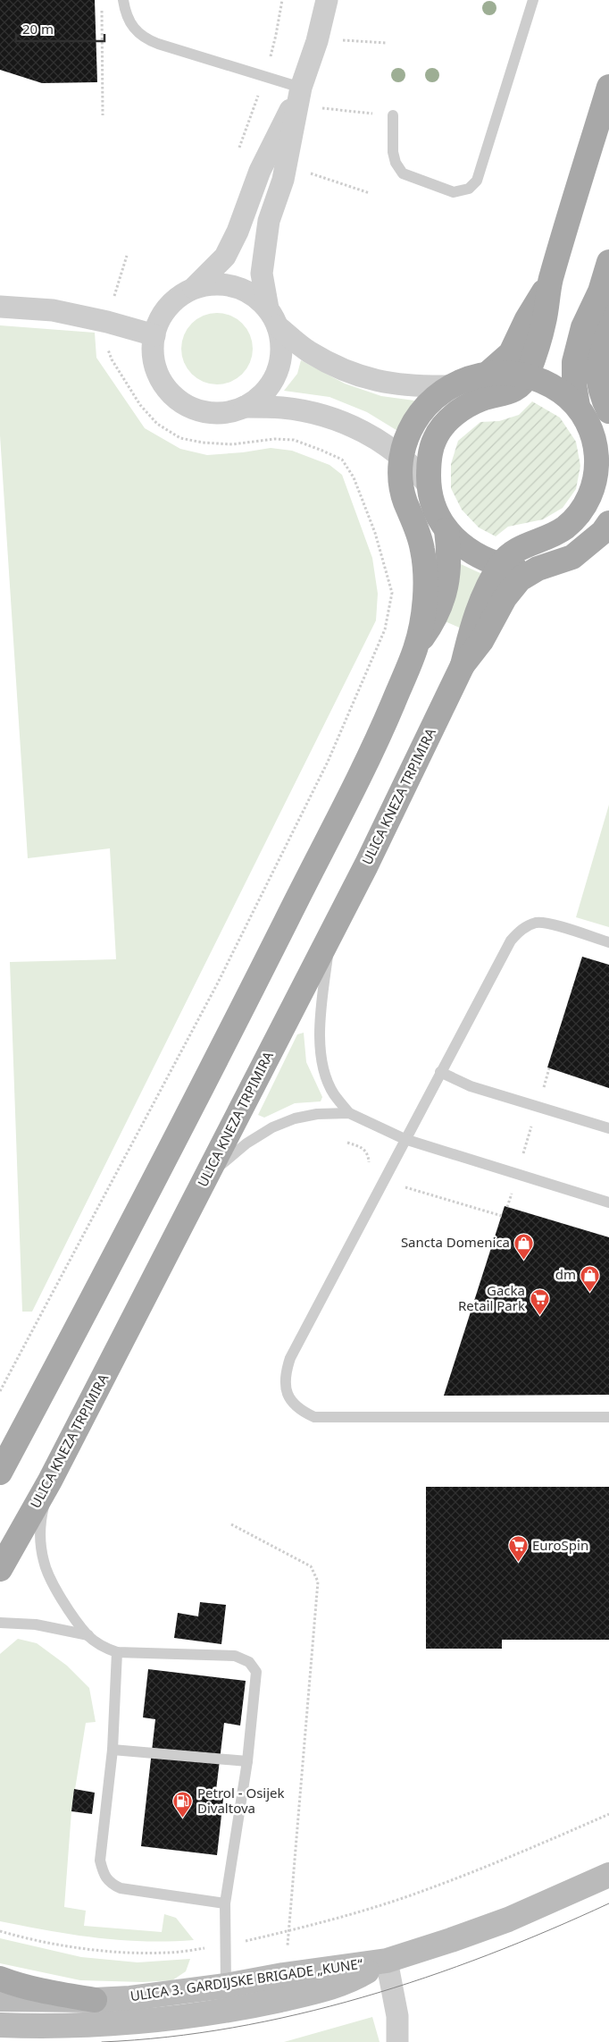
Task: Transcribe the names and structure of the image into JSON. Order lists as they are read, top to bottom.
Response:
{
  "streets": {
    "main road": ["ULICA KNEZA TRPIMIRA"],
    "street": ["ULICA 3. GARDIJSKE BRIGADE „KUNE“"]
  },
  "places": {
    "shop": ["Sancta Domenica", "dm"],
    "supermarket": ["Gacka Retail Park", "EuroSpin"],
    "fuel station": ["Petrol - Osijek Divaltova"]
  },
  "scale_bar": "20 m"
}
